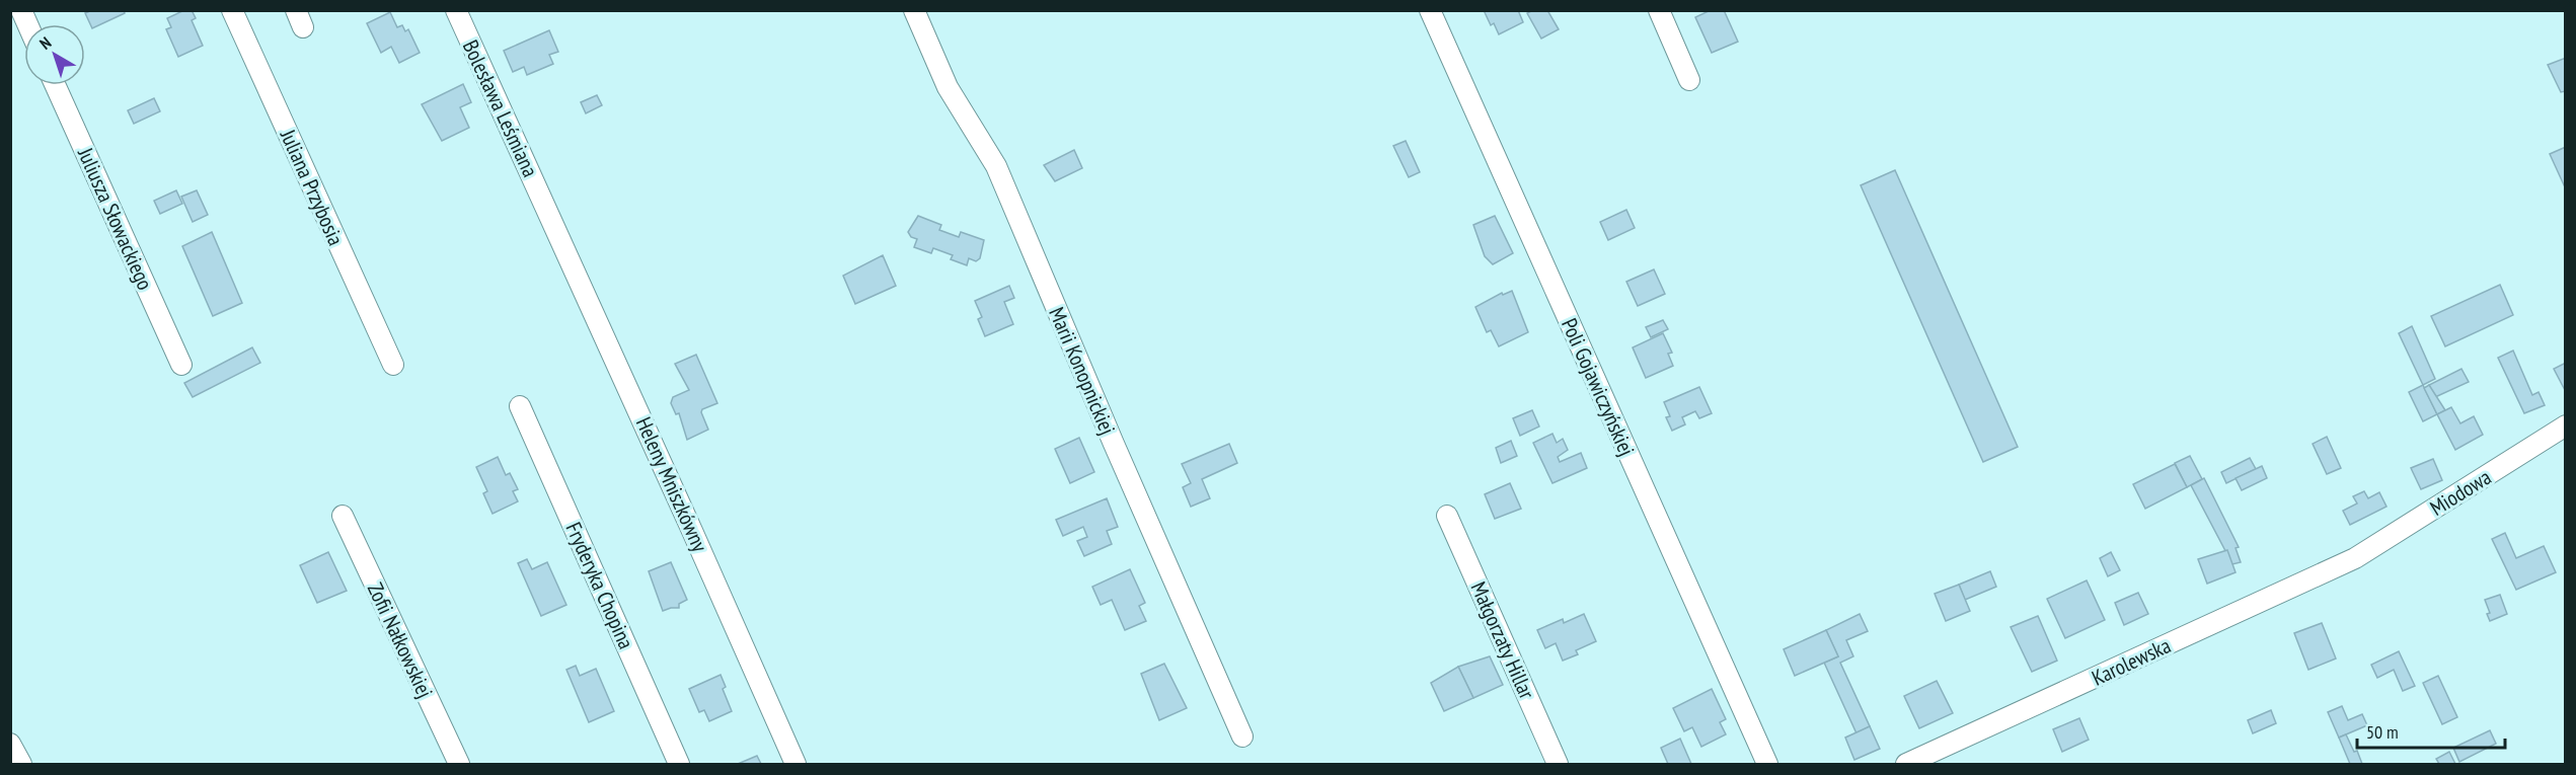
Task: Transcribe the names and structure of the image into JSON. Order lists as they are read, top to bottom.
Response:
{
  "streets": {
    "street": [
      "Bolesława Leśmiana",
      "Juliana Przybosia",
      "Juliusza Słowackiego",
      "Marii Konopnickiej",
      "Poli Gojawiczyńskiej",
      "Heleny Mniszkówny",
      "Miodowa",
      "Fryderyka Chopina",
      "Zofii Nałkowskiej",
      "Małgorzaty Hillar",
      "Karolewska"
    ]
  },
  "crossings": [
    ["Bolesława Leśmiana", "Heleny Mniszkówny"],
    ["Miodowa", "Karolewska"]
  ],
  "scale_bar": "50 m",
  "north": "top left"
}
